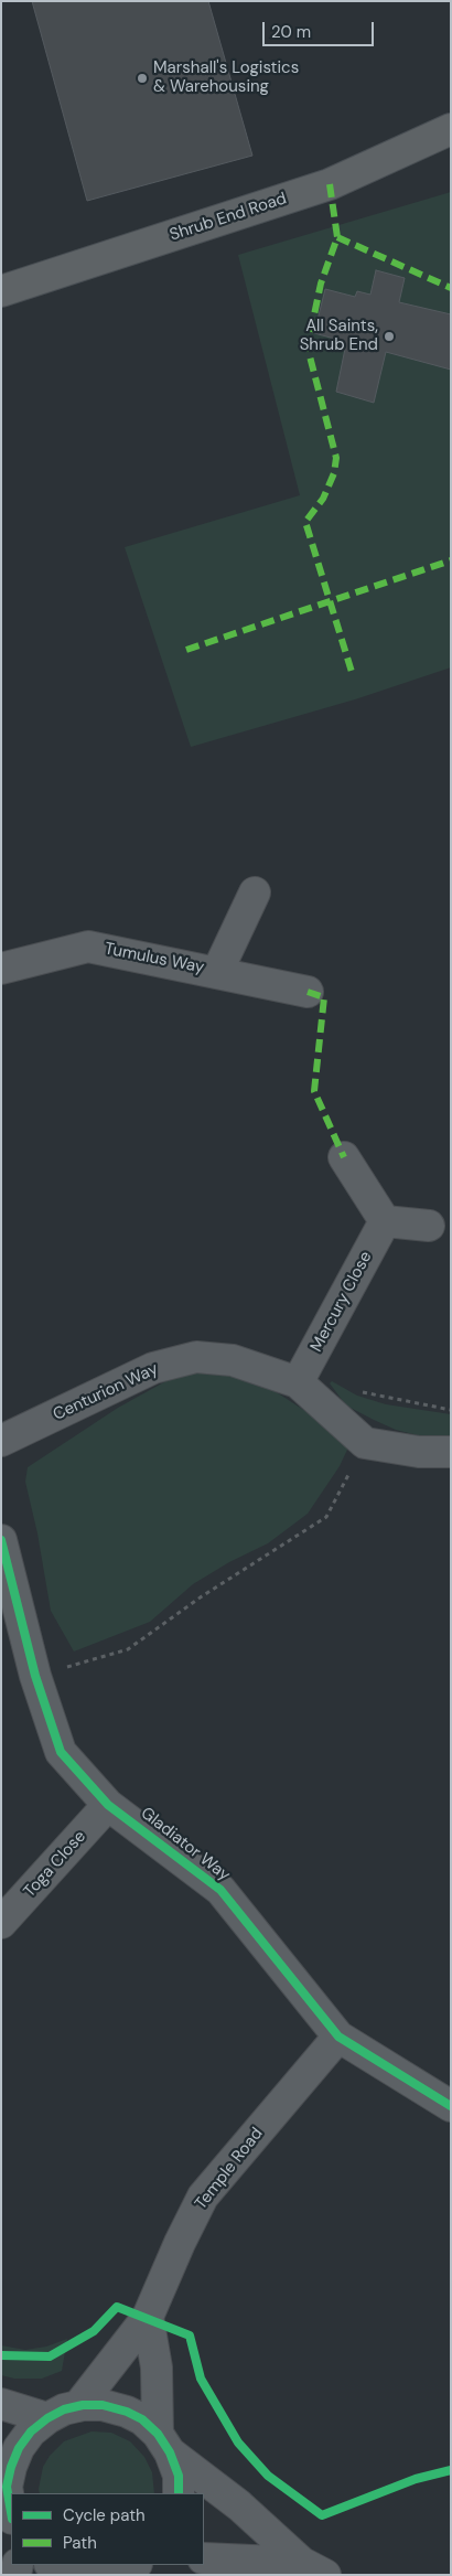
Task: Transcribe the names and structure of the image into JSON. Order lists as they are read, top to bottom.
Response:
{
  "streets": {
    "main road": ["Shrub End Road"],
    "street": [
      "Tumulus Way",
      "Mercury Close",
      "Centurion Way",
      "Gladiator Way",
      "Toga Close",
      "Temple Road"
    ]
  },
  "crossings": [
    ["Mercury Close", "Centurion Way"],
    ["Gladiator Way", "Toga Close"],
    ["Gladiator Way", "Temple Road"]
  ],
  "places": ["Marshall's Logistics & Warehousing", "All Saints, Shrub End"],
  "legend": ["Cycle path", "Path"],
  "scale_bar": "20 m"
}
